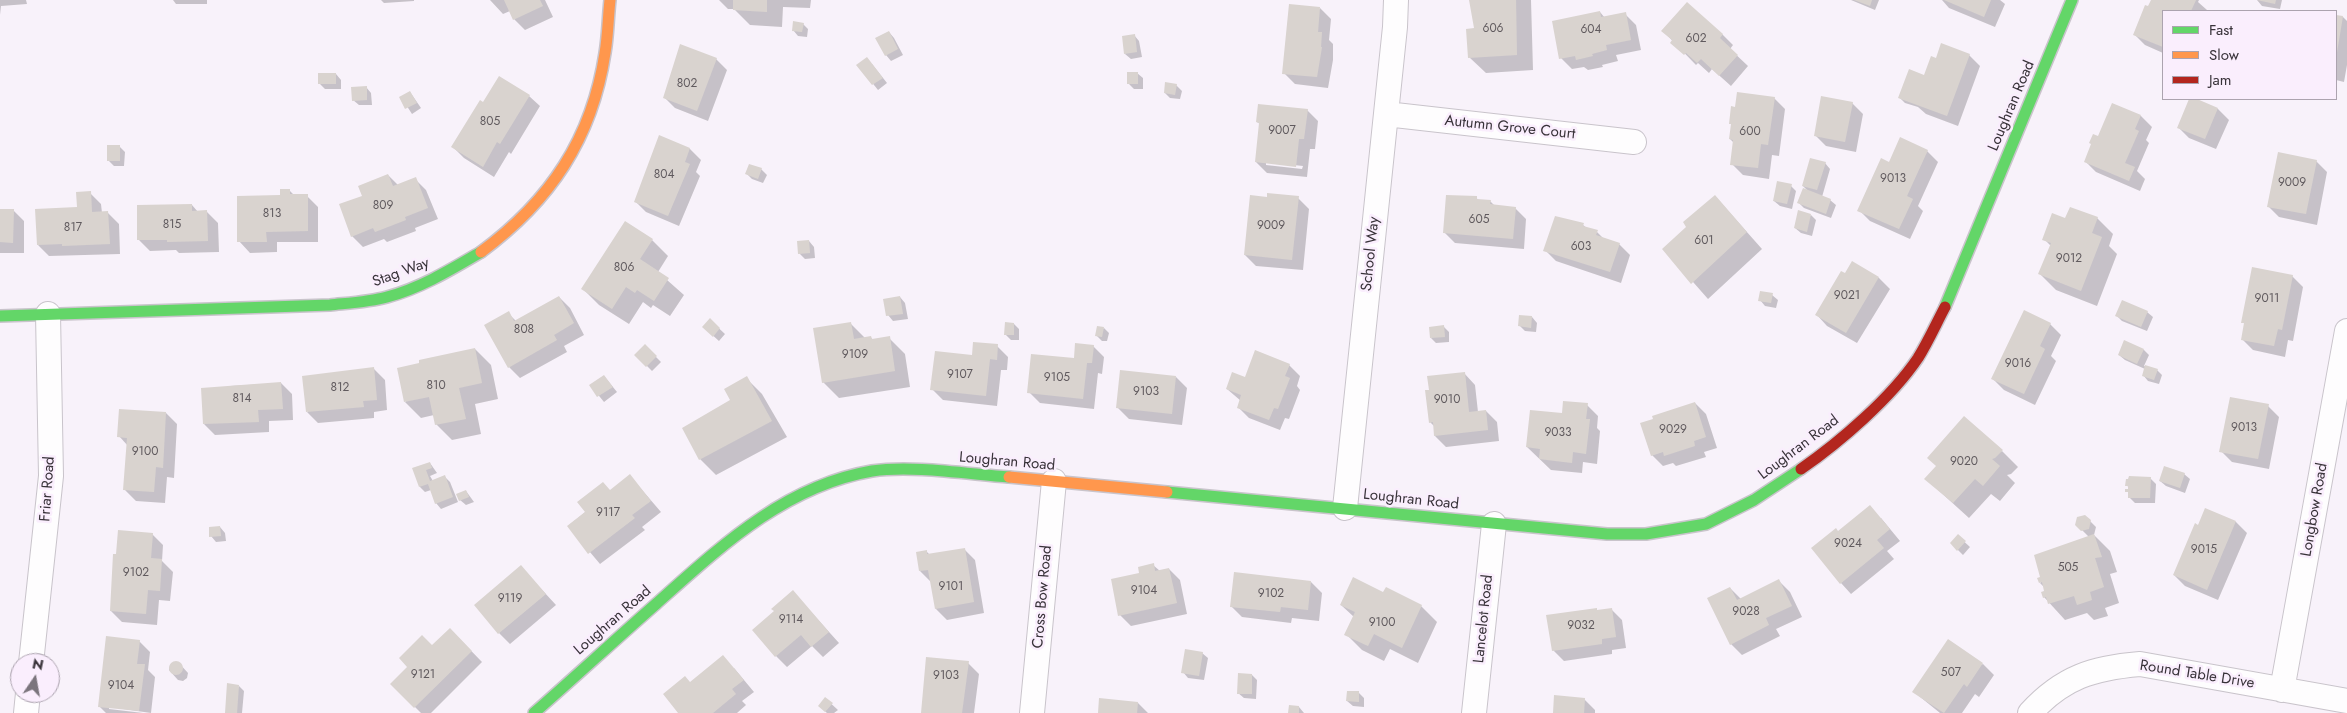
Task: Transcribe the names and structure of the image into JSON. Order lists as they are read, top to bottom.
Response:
{
  "streets": {
    "street": [
      "Loughran Road",
      "Autumn Grove Court",
      "School Way",
      "Stag Way",
      "Friar Road",
      "Longbow Road",
      "Cross Bow Road",
      "Lancelot Road",
      "Round Table Drive"
    ]
  },
  "crossings": [
    ["Loughran Road", "School Way"],
    ["Loughran Road", "Cross Bow Road"],
    ["Loughran Road", "Lancelot Road"],
    ["Autumn Grove Court", "School Way"],
    ["Stag Way", "Friar Road"],
    ["Longbow Road", "Round Table Drive"]
  ],
  "house_numbers": [
    "606",
    "604",
    "602",
    "802",
    "805",
    "9007",
    "600",
    "804",
    "9013",
    "9009",
    "809",
    "813",
    "605",
    "815",
    "9009",
    "817",
    "601",
    "603",
    "9012",
    "806",
    "9021",
    "9011",
    "808",
    "9109",
    "9016",
    "9107",
    "9105",
    "810",
    "812",
    "9103",
    "814",
    "9010",
    "9013",
    "9029",
    "9033",
    "9100",
    "9020",
    "9117",
    "9024",
    "9015",
    "505",
    "9102",
    "9101",
    "9104",
    "9102",
    "9119",
    "9028",
    "9114",
    "9100",
    "9032",
    "507",
    "9121",
    "9103",
    "9104"
  ],
  "legend": ["Fast", "Slow", "Jam"],
  "north": "top"
}
